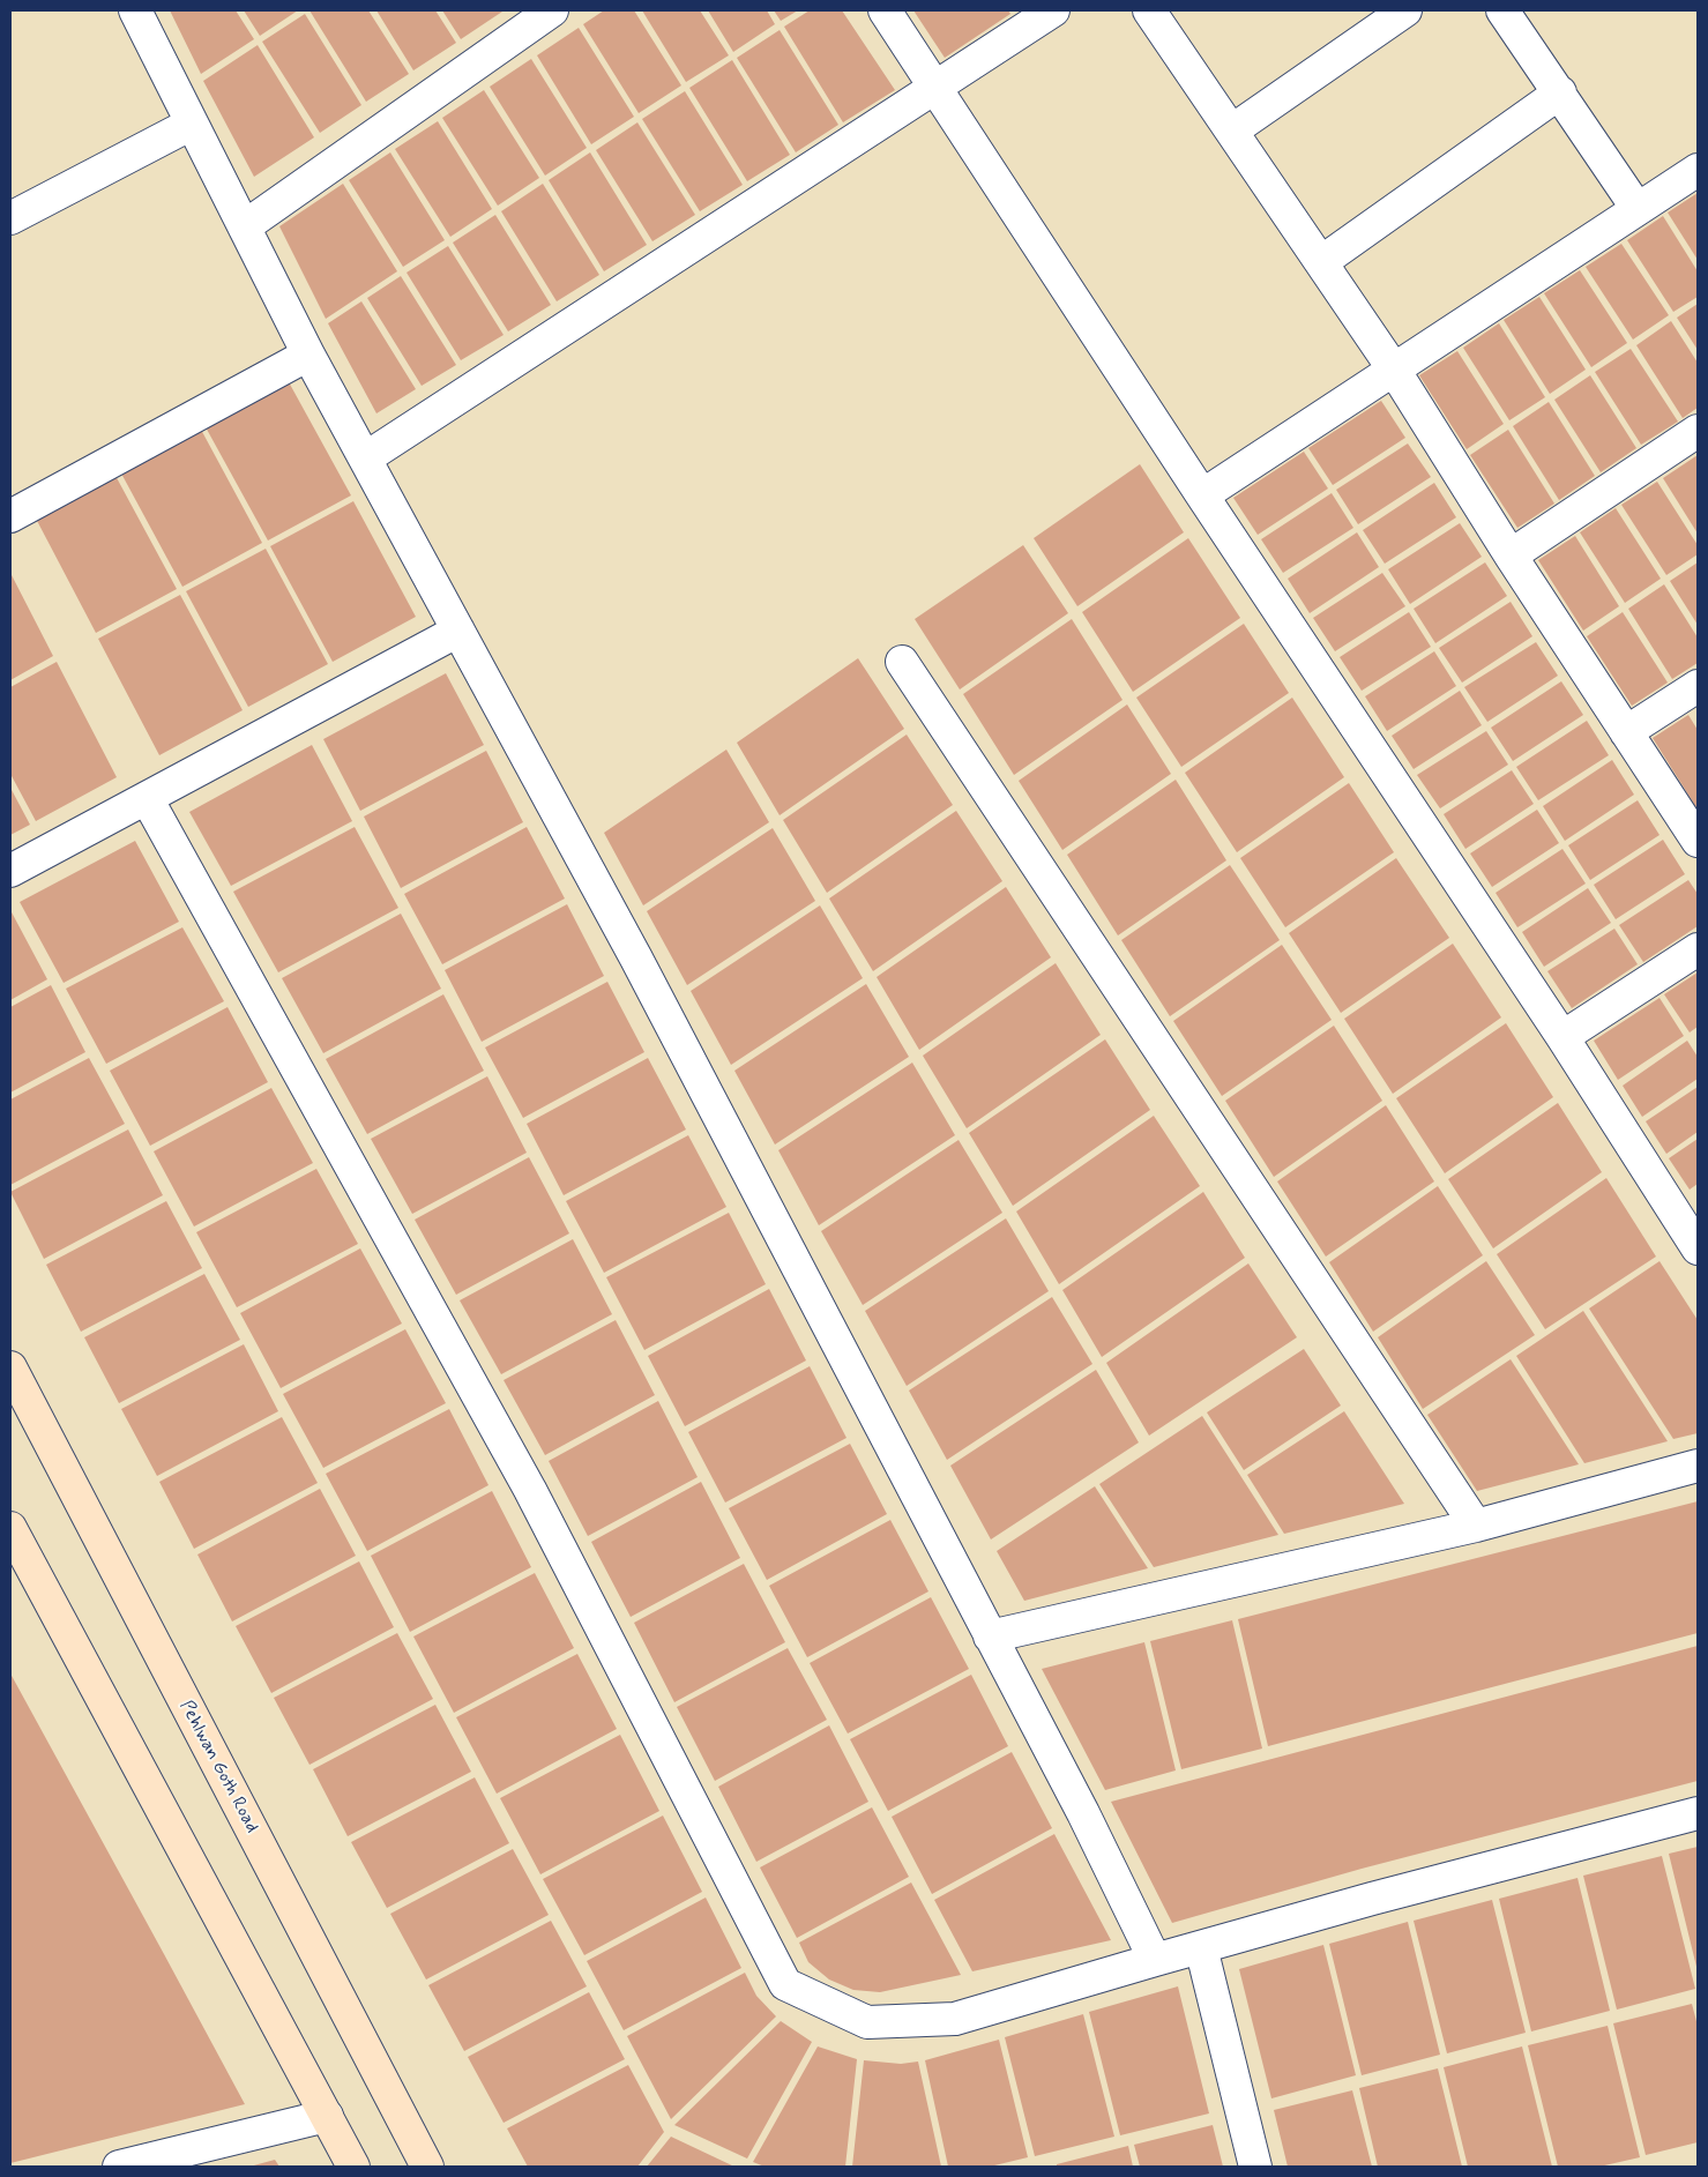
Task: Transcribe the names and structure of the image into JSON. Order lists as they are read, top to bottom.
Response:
{
  "streets": {
    "main road": ["Pehlwan Goth Road"]
  }
}
